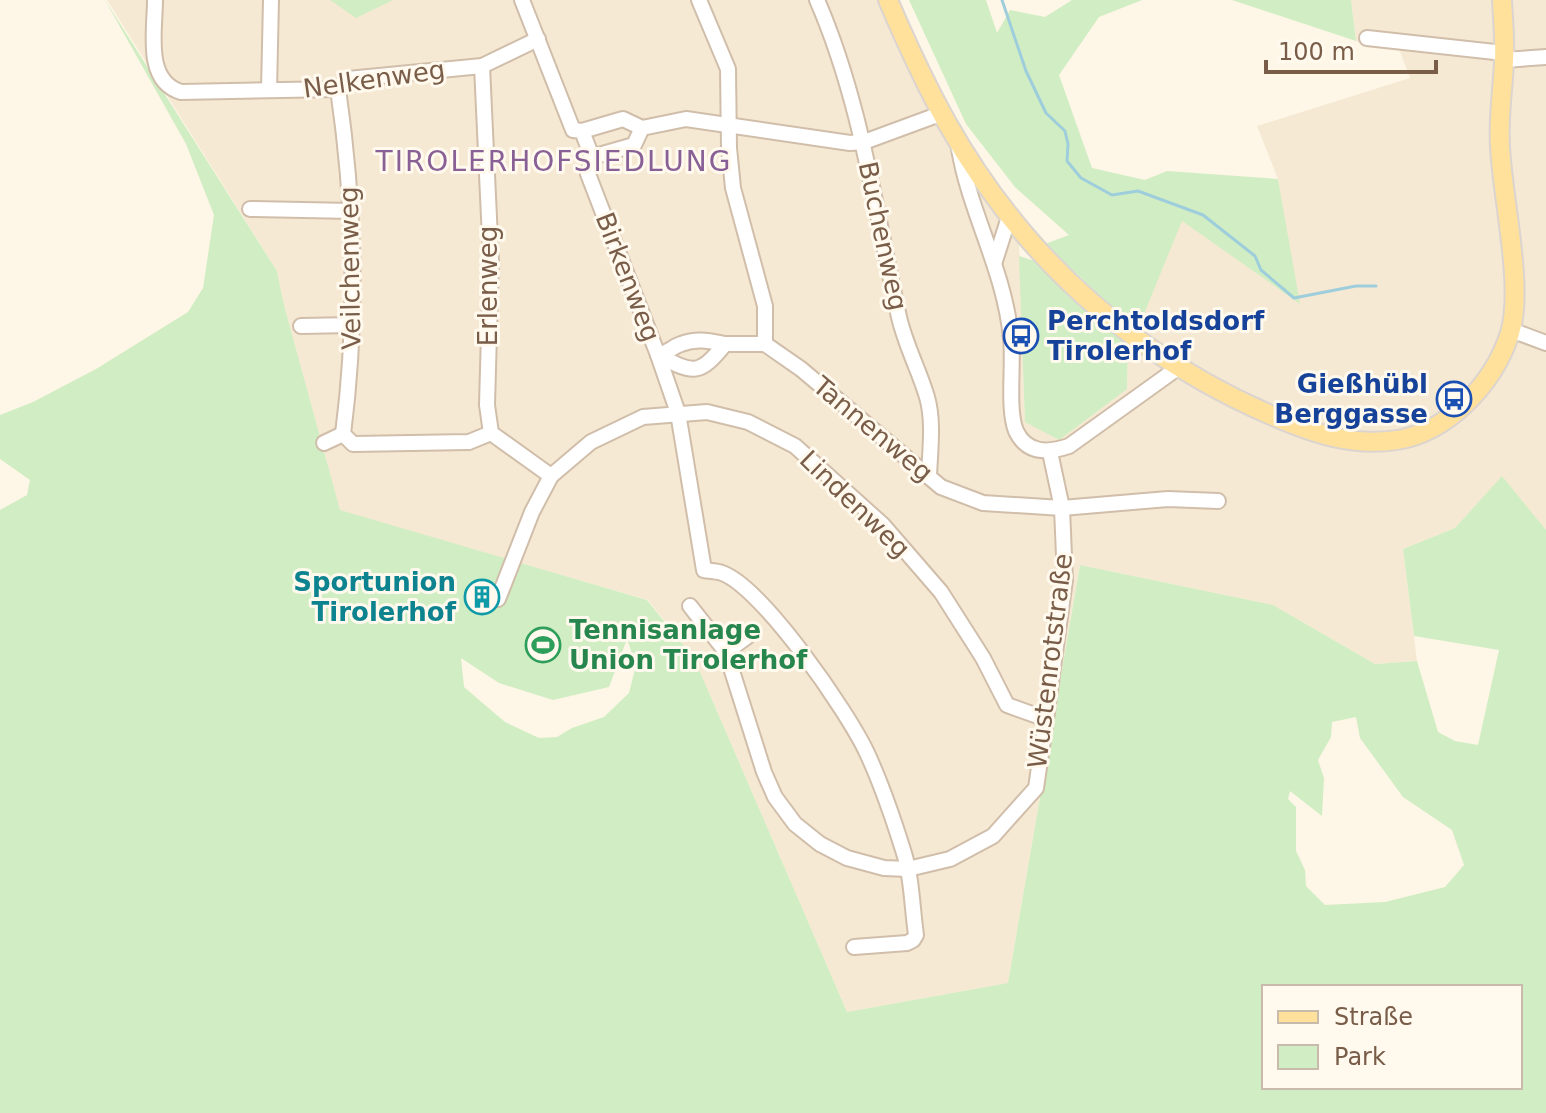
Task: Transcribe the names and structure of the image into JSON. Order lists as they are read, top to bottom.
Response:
{
  "streets": {
    "street": [
      "Nelkenweg",
      "Buchenweg",
      "Veilchenweg",
      "Birkenweg",
      "Erlenweg",
      "Tannenweg",
      "Lindenweg",
      "Wüstenrotstraße"
    ]
  },
  "crossings": [
    ["Nelkenweg", "Veilchenweg"],
    ["Nelkenweg", "Birkenweg"],
    ["Nelkenweg", "Erlenweg"],
    ["Buchenweg", "Tannenweg"],
    ["Birkenweg", "Lindenweg"],
    ["Birkenweg", "Wüstenrotstraße"],
    ["Tannenweg", "Wüstenrotstraße"],
    ["Lindenweg", "Wüstenrotstraße"]
  ],
  "districts": ["TIROLERHOFSIEDLUNG"],
  "places": {
    "bus stop": ["Perchtoldsdorf Tirolerhof", "Gießhübl Berggasse"],
    "building": ["Sportunion Tirolerhof"],
    "sports": ["Tennisanlage Union Tirolerhof"]
  },
  "legend": ["Straße", "Park"],
  "scale_bar": "100 m"
}
